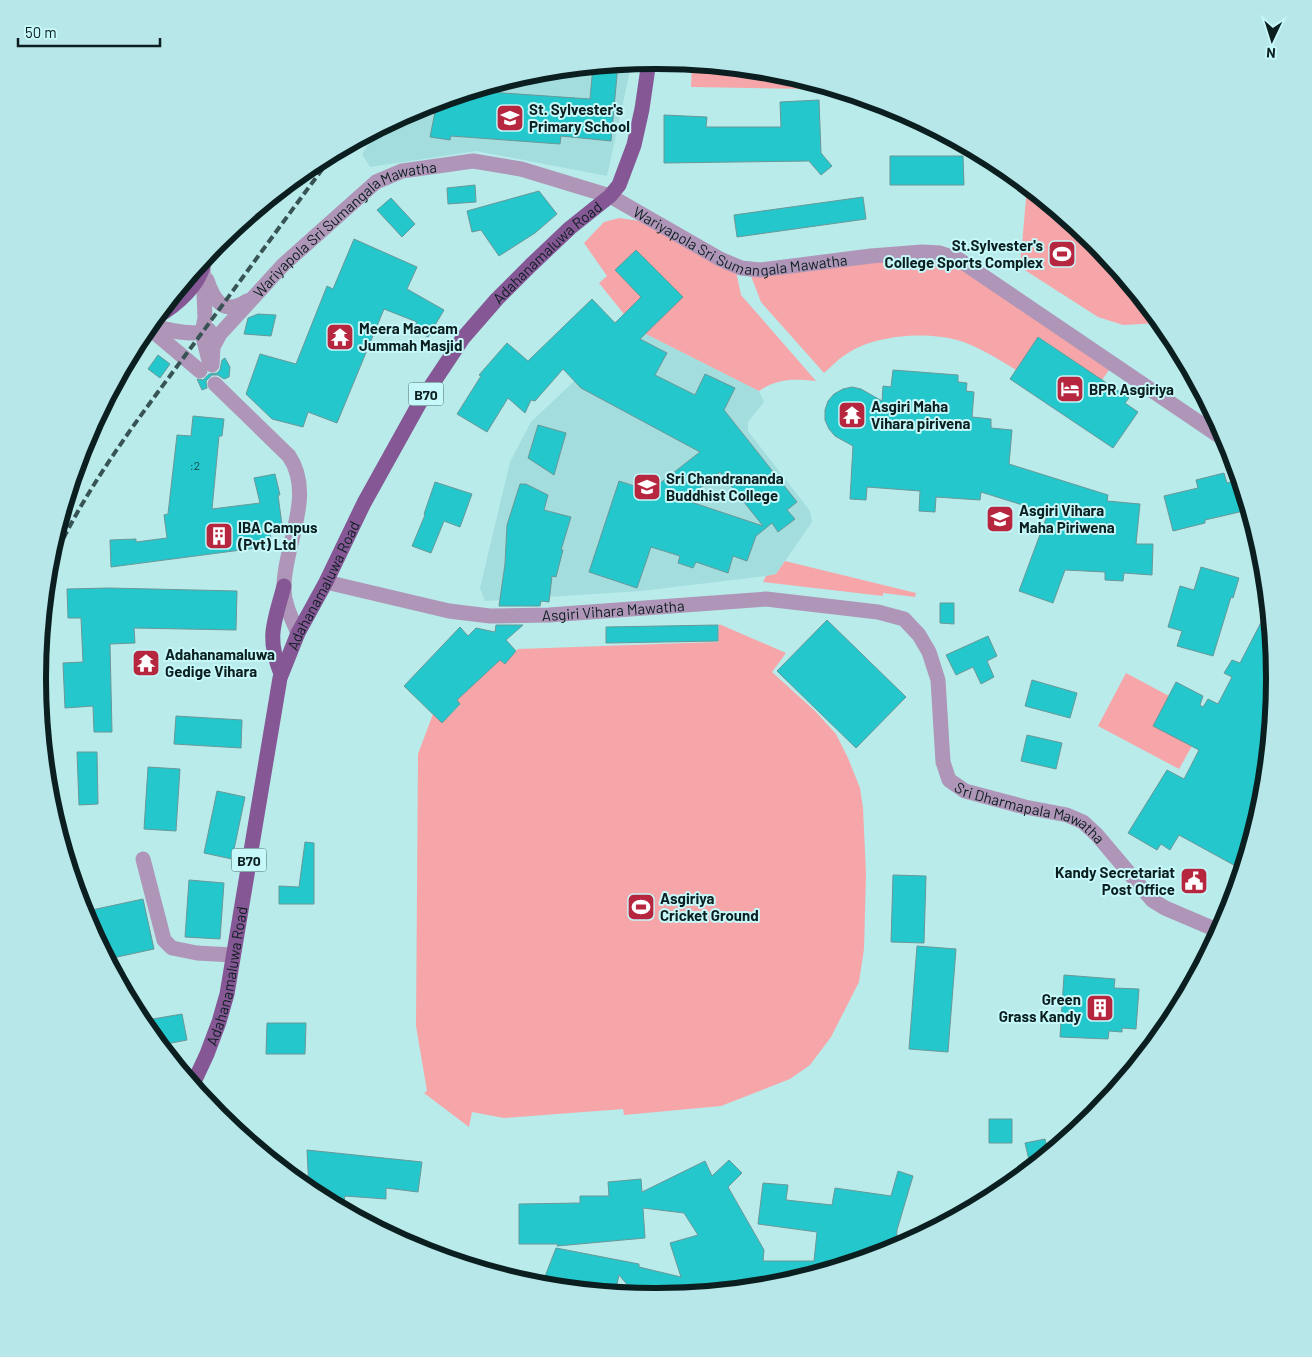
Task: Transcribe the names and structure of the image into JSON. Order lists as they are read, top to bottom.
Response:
{
  "streets": {
    "main road": ["Adahanamaluwa Road", "B70"],
    "street": ["Wariyapola Sri Sumangala Mawatha", "Asgiri Vihara Mawatha", "Sri Dharmapala Mawatha"]
  },
  "crossings": [
    ["Wariyapola Sri Sumangala Mawatha", "Adahanamaluwa Road"],
    ["Wariyapola Sri Sumangala Mawatha", "B70"],
    ["Adahanamaluwa Road", "B70"],
    ["Adahanamaluwa Road", "Asgiri Vihara Mawatha"],
    ["Asgiri Vihara Mawatha", "Sri Dharmapala Mawatha"]
  ],
  "places": {
    "school or university": ["St. Sylvester's Primary School", "Sri Chandrananda Buddhist College", "Asgiri Vihara Maha Piriwena"],
    "sports": ["St.Sylvester's College Sports Complex", "Asgiriya Cricket Ground"],
    "temple": ["Meera Maccam Jummah Masjid", "Asgiri Maha Vihara pirivena", "Adahanamaluwa Gedige Vihara"],
    "hotel": ["BPR Asgiriya"],
    "building": ["IBA Campus (Pvt) Ltd", "Green Grass Kandy"],
    "public building": ["Kandy Secretariat Post Office"]
  },
  "house_numbers": [":2"],
  "scale_bar": "50 m",
  "north": "bottom"
}
